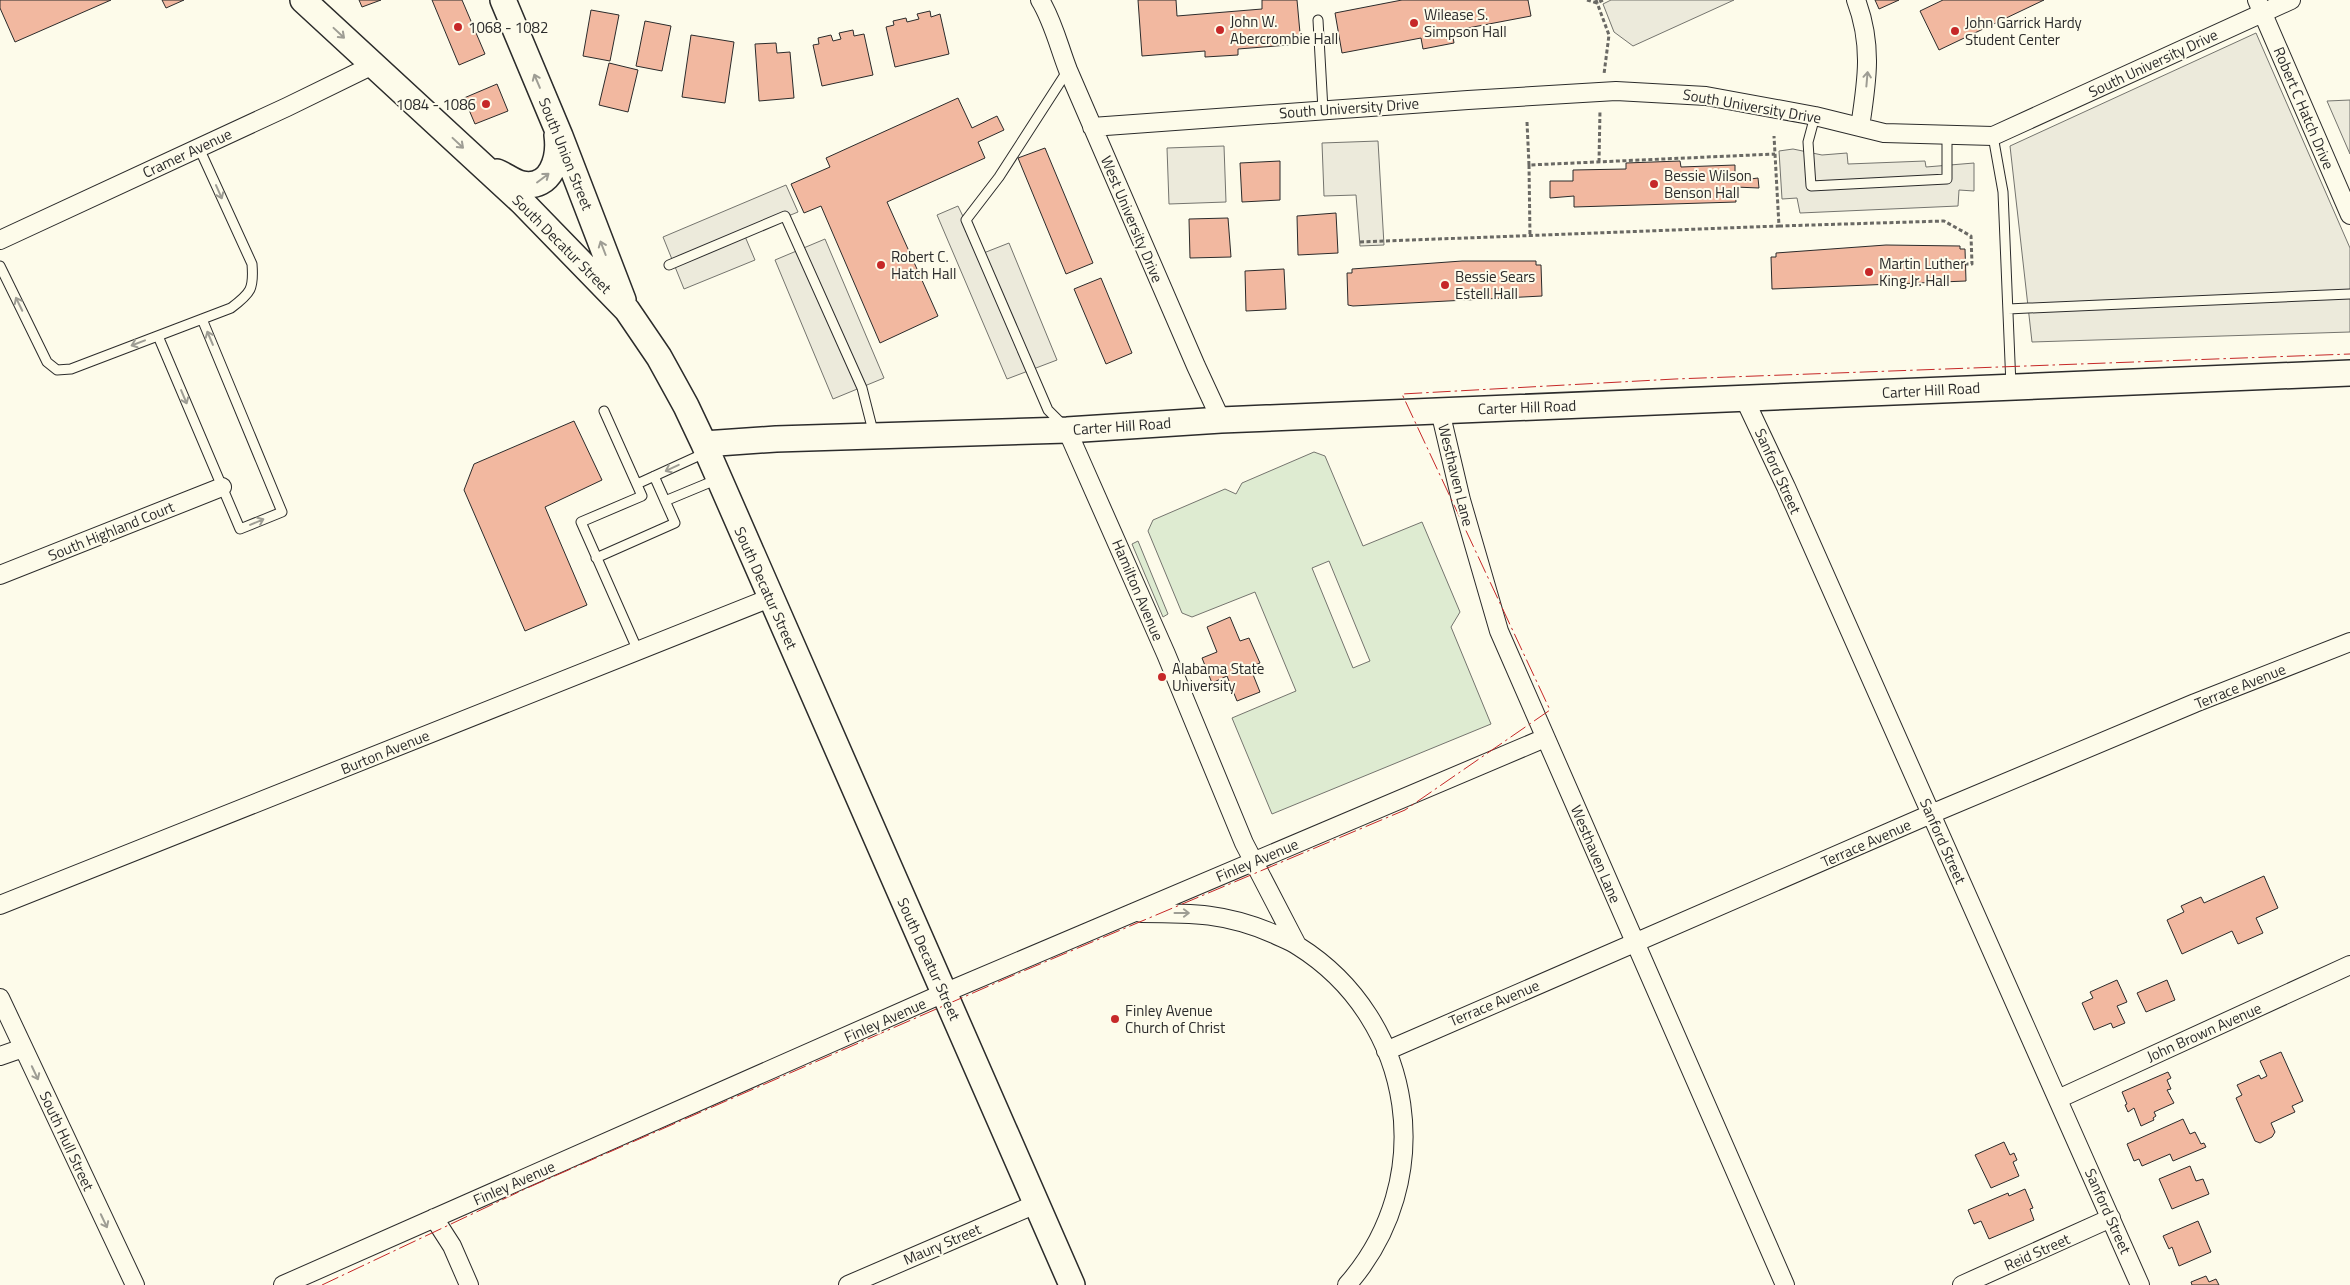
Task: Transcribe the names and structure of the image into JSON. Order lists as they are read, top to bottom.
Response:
{
  "streets": {
    "main road": ["South Union Street", "South Decatur Street", "Carter Hill Road"],
    "street": [
      "South University Drive",
      "Robert C Hatch Drive",
      "Cramer Avenue",
      "West University Drive",
      "Sanford Street",
      "Westhaven Lane",
      "South Highland Court",
      "Hamilton Avenue",
      "Terrace Avenue",
      "Burton Avenue",
      "Finley Avenue",
      "John Brown Avenue",
      "South Hull Street",
      "Maury Street",
      "Reid Street"
    ]
  },
  "crossings": [
    ["South University Drive", "Robert C Hatch Drive"],
    ["South University Drive", "West University Drive"],
    ["Cramer Avenue", "South Decatur Street"],
    ["South Union Street", "South Decatur Street"],
    ["West University Drive", "Carter Hill Road"],
    ["South Decatur Street", "Carter Hill Road"],
    ["South Decatur Street", "Burton Avenue"],
    ["South Decatur Street", "Finley Avenue"],
    ["South Decatur Street", "Maury Street"],
    ["Carter Hill Road", "Sanford Street"],
    ["Carter Hill Road", "Westhaven Lane"],
    ["Carter Hill Road", "Hamilton Avenue"],
    ["Sanford Street", "Terrace Avenue"],
    ["Sanford Street", "John Brown Avenue"],
    ["Sanford Street", "Reid Street"],
    ["Westhaven Lane", "Terrace Avenue"],
    ["Westhaven Lane", "Finley Avenue"],
    ["Hamilton Avenue", "Finley Avenue"]
  ],
  "one_way": ["South Union Street", "South Hull Street"],
  "places": [
    "Wilease S. Simpson Hall",
    "1068 - 1082",
    "John W. Abercrombie Hall",
    "John Garrick Hardy Student Center",
    "1084 - 1086",
    "Bessie Wilson Benson Hall",
    "Robert C. Hatch Hall",
    "Martin Luther King Jr. Hall",
    "Bessie Sears Estell Hall",
    "Alabama State University",
    "Finley Avenue Church of Christ"
  ]
}
